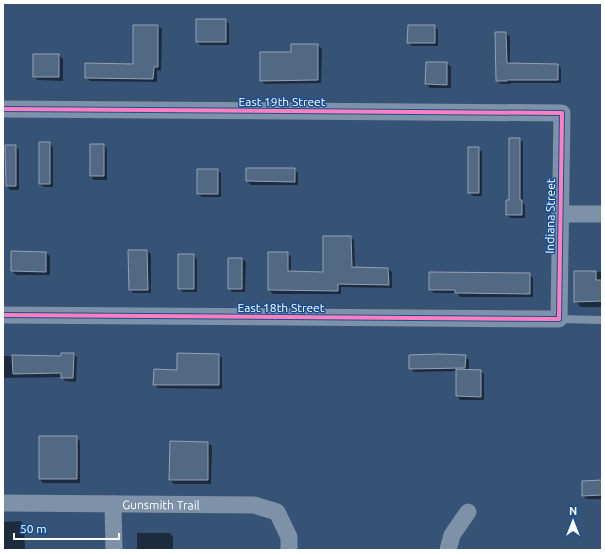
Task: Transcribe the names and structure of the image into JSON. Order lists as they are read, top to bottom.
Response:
{
  "streets": {
    "street": [
      "East 19th Street",
      "Indiana Street",
      "East 18th Street",
      "Gunsmith Trail"
    ]
  },
  "crossings": [
    ["East 19th Street", "Indiana Street"],
    ["Indiana Street", "East 18th Street"]
  ],
  "scale_bar": "50 m",
  "north": "top"
}
